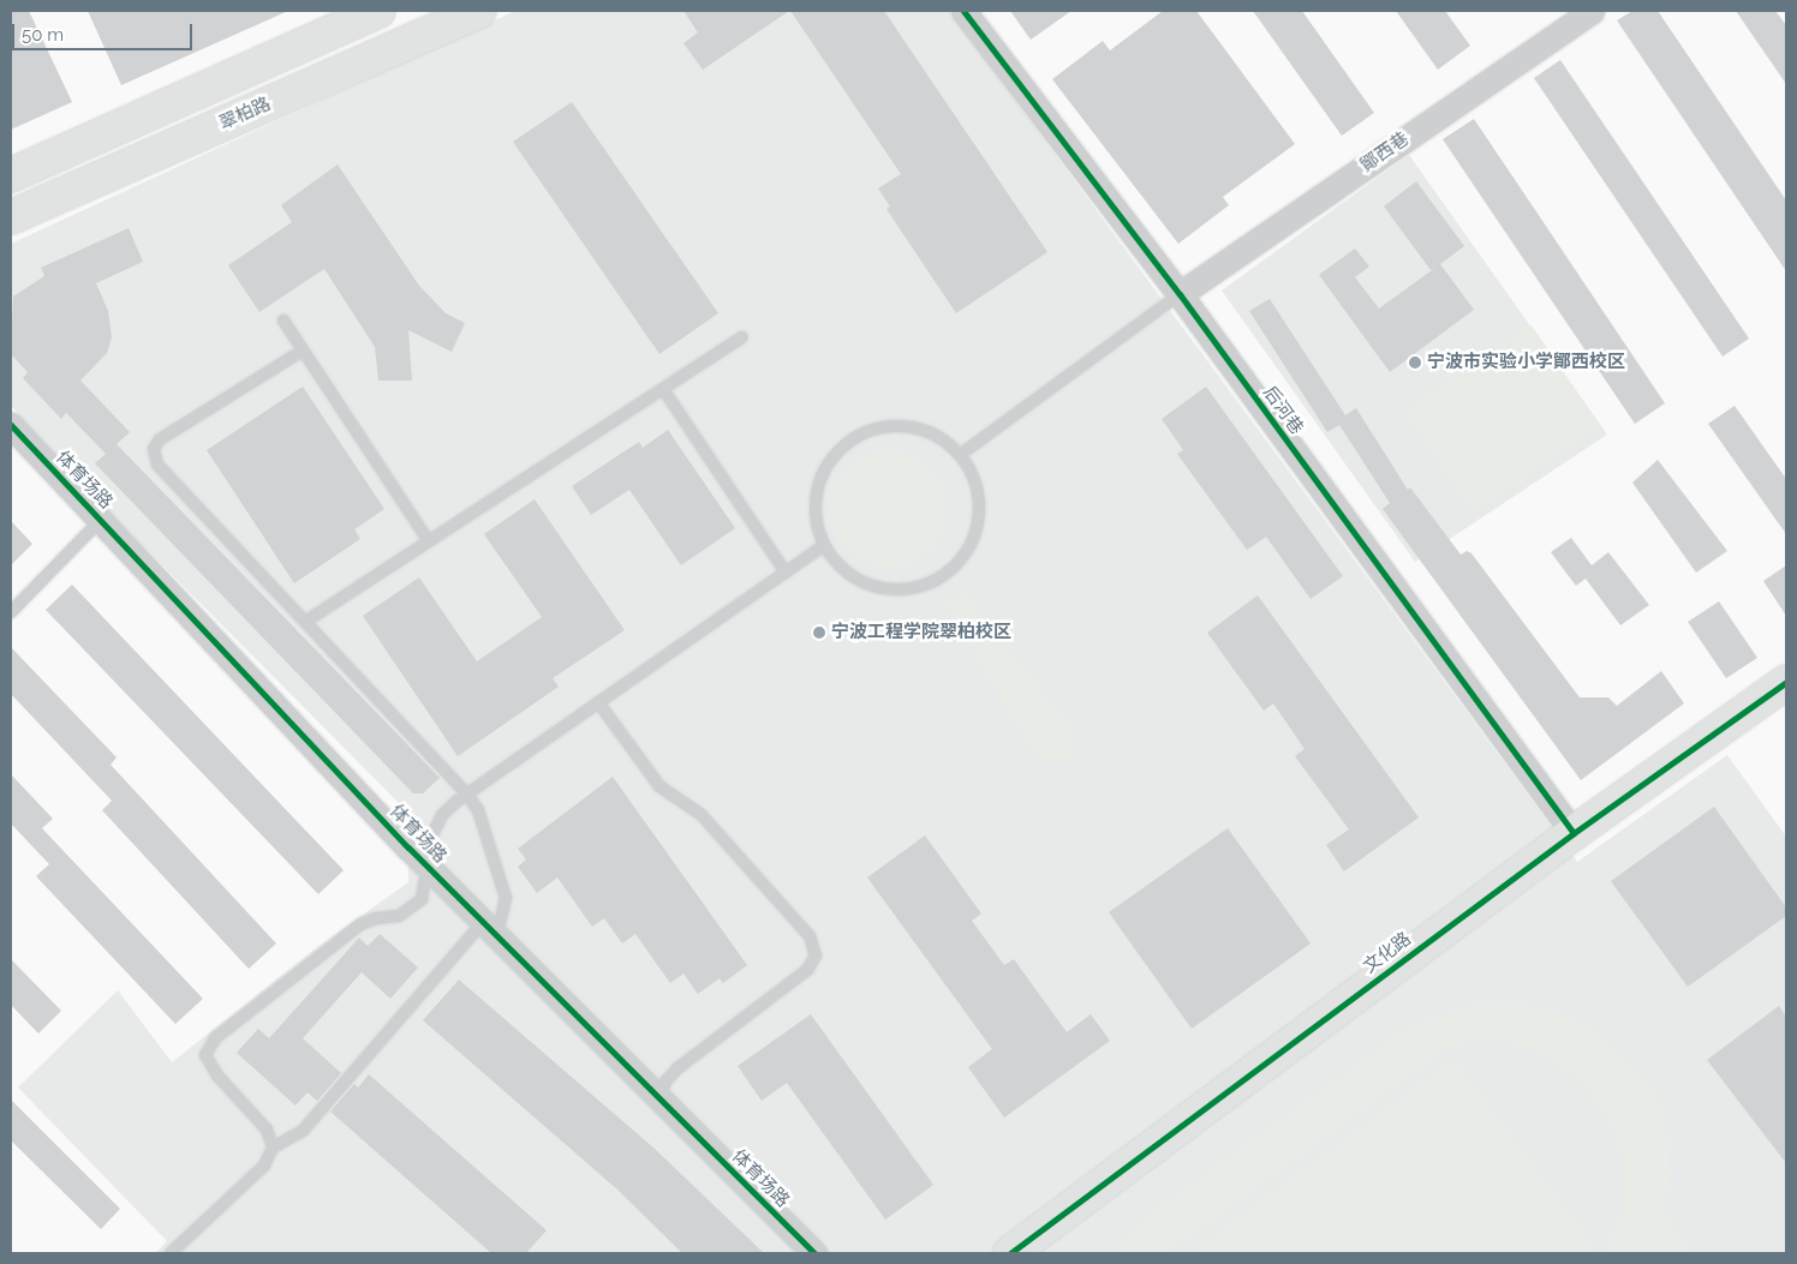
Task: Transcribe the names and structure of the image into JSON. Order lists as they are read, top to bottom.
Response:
{
  "streets": {
    "street": [
      "翠柏路",
      "鄮西巷",
      "后河巷",
      "体育场路",
      "文化路"
    ]
  },
  "crossings": [
    ["鄮西巷", "后河巷"],
    ["后河巷", "文化路"]
  ],
  "places": ["宁波市实验小学鄮西校区", "宁波工程学院翠柏校区"],
  "scale_bar": "50 m"
}
